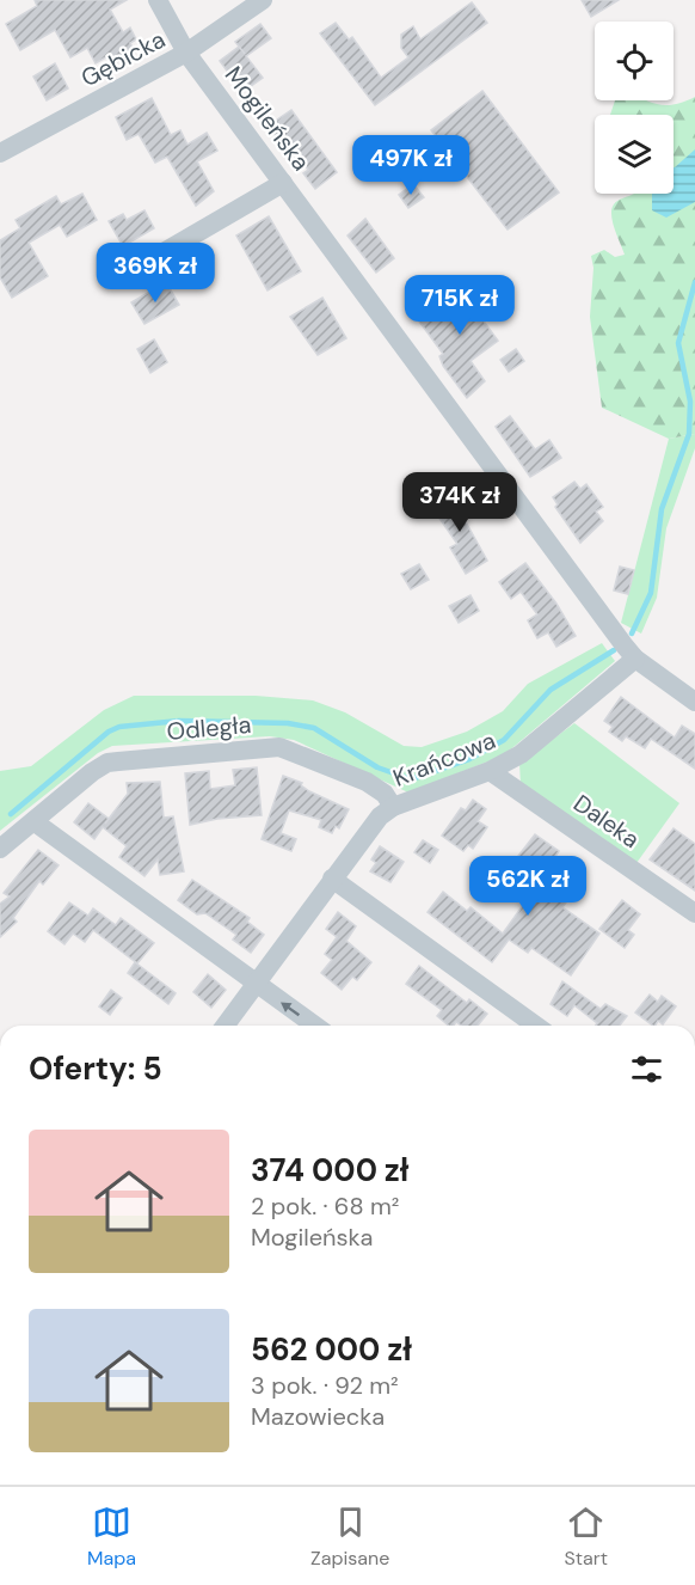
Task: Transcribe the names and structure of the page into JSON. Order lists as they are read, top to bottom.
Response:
{
  "streets": {
    "street": [
      "Gębicka",
      "Mogileńska",
      "Odległa",
      "Krańcowa",
      "Daleka"
    ]
  },
  "crossings": [
    ["Gębicka", "Mogileńska"],
    ["Mogileńska", "Krańcowa"],
    ["Odległa", "Krańcowa"],
    ["Krańcowa", "Daleka"]
  ],
  "page": {
    "price": [
      "497K zł",
      "369K zł",
      "715K zł",
      "374K zł",
      "562K zł"
    ],
    "heading": "Oferty: 5",
    "list": [
      {
        "name": "374 000 zł",
        "note": "2 pok. · 68 m² · Mogileńska"
      },
      {
        "name": "562 000 zł",
        "note": "3 pok. · 92 m² · Mazowiecka"
      }
    ],
    "tabs": ["Mapa", "Zapisane", "Start"]
  }
}
